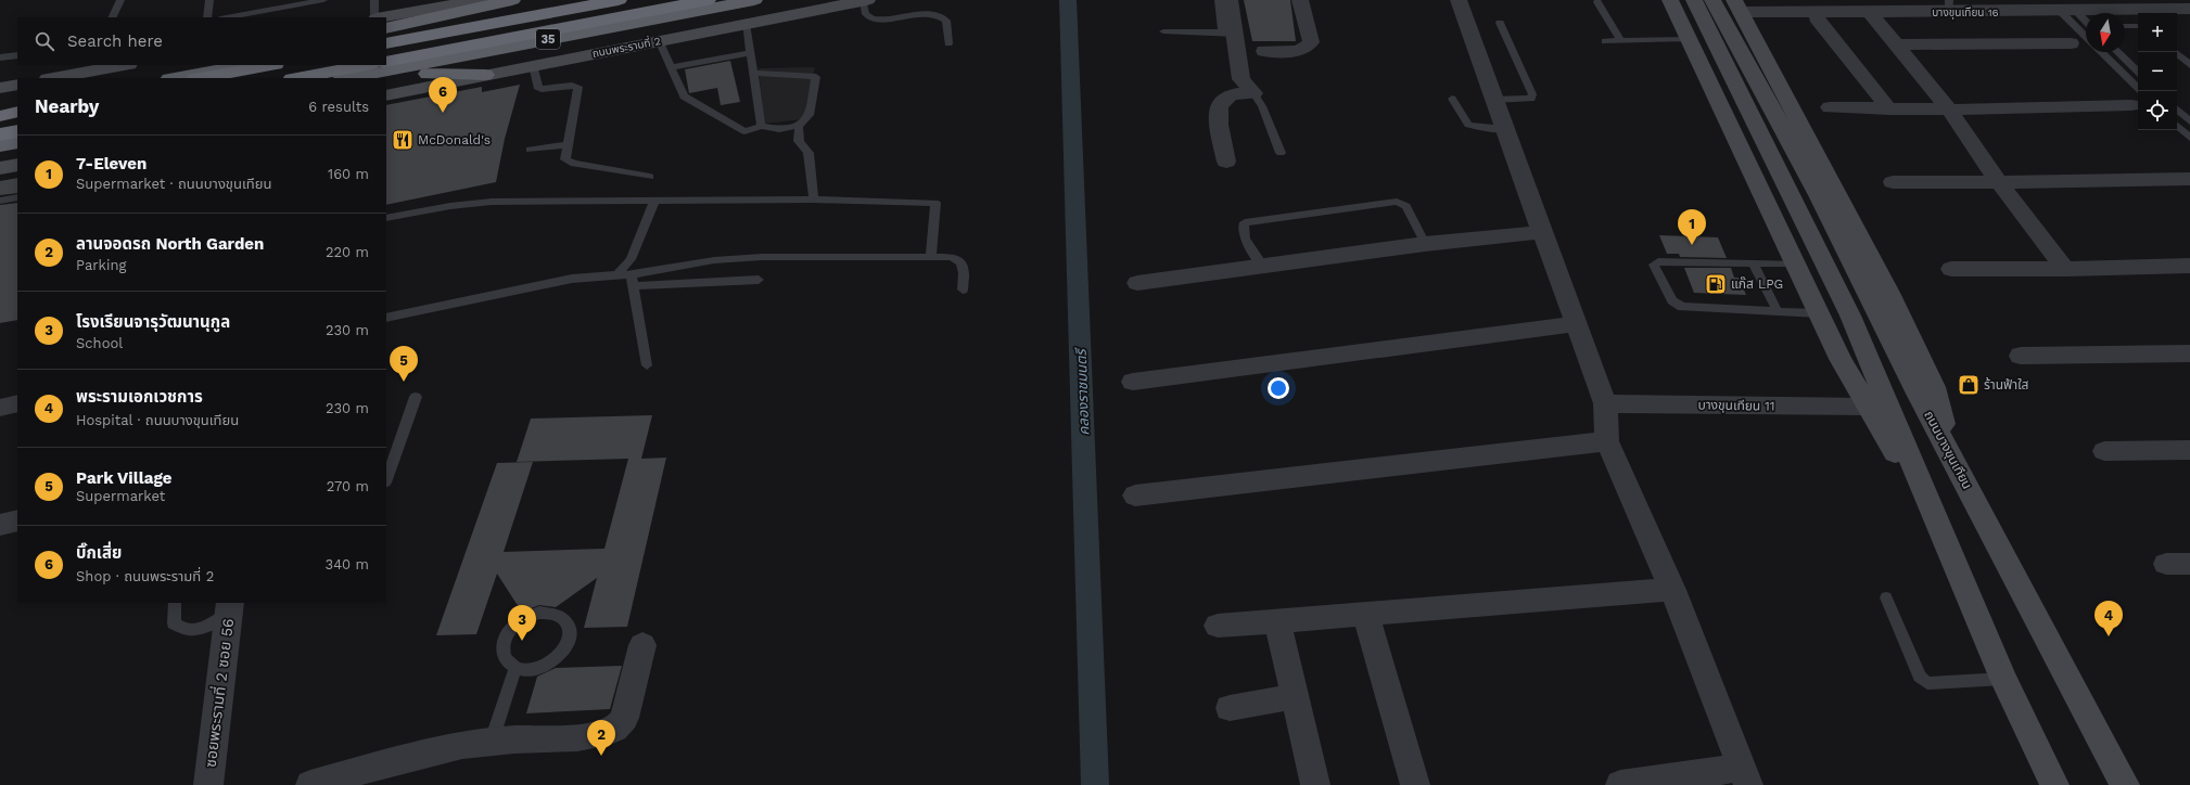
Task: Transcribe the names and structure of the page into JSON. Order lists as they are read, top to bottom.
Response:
{
  "streets": {
    "highway": ["35", "ถนนพระรามที่ 2"],
    "main road": ["ถนนบางขุนเทียน"],
    "street": ["บางขุนเทียน 16", "บางขุนเทียน 11", "ซอยพระรามที่ 2 ซอย 56"]
  },
  "water": ["คลองราชมนตรี"],
  "places": {
    "restaurant": ["McDonald's"],
    "fuel station": ["แก๊ส LPG"],
    "shop": ["ร้านฟ้าใส"]
  },
  "north": "bottom",
  "page": {
    "map_buttons": ["+", "−"],
    "search": "Search here",
    "pins": [
      "6",
      "1",
      "5",
      "4",
      "3",
      "2"
    ],
    "heading": ["Nearby", "6 results"],
    "list": [
      {
        "mark": "1",
        "name": "7-Eleven",
        "note": "Supermarket · ถนนบางขุนเทียน",
        "value": "160 m"
      },
      {
        "mark": "2",
        "name": "ลานจอดรถ North Garden",
        "note": "Parking",
        "value": "220 m"
      },
      {
        "mark": "3",
        "name": "โรงเรียนจารุวัฒนานุกูล",
        "note": "School",
        "value": "230 m"
      },
      {
        "mark": "4",
        "name": "พระรามเอกเวชการ",
        "note": "Hospital · ถนนบางขุนเทียน",
        "value": "230 m"
      },
      {
        "mark": "5",
        "name": "Park Village",
        "note": "Supermarket",
        "value": "270 m"
      },
      {
        "mark": "6",
        "name": "บิ๊กเสี่ย",
        "note": "Shop · ถนนพระรามที่ 2",
        "value": "340 m"
      }
    ]
  }
}
